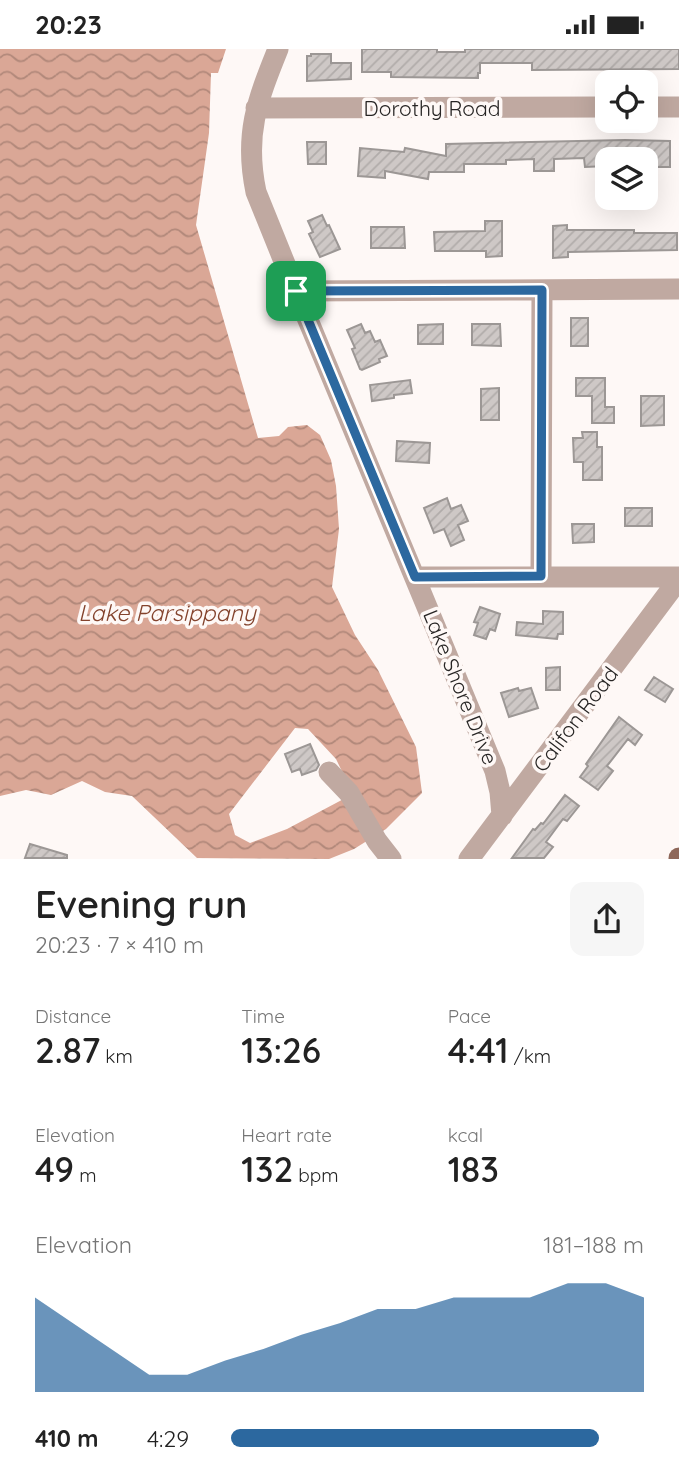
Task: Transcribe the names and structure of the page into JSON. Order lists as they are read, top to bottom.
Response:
{
  "streets": {
    "street": ["Dorothy Road", "Lake Shore Drive", "Califon Road"]
  },
  "crossings": [
    ["Dorothy Road", "Lake Shore Drive"],
    ["Lake Shore Drive", "Califon Road"]
  ],
  "water": ["Lake Parsippany"],
  "page": {
    "status": "20:23",
    "heading": ["Evening run", "20:23 · 7 × 410 m"],
    "stats": [
      ["Distance", "2.87 km"],
      ["Time", "13:26"],
      ["Pace", "4:41 /km"],
      ["Elevation", "49 m"],
      ["Heart rate", "132 bpm"],
      ["kcal", "183"]
    ],
    "chart": ["Elevation", "181–188 m"],
    "list": [
      {
        "name": "410 m",
        "note": "4:29"
      }
    ]
  }
}
